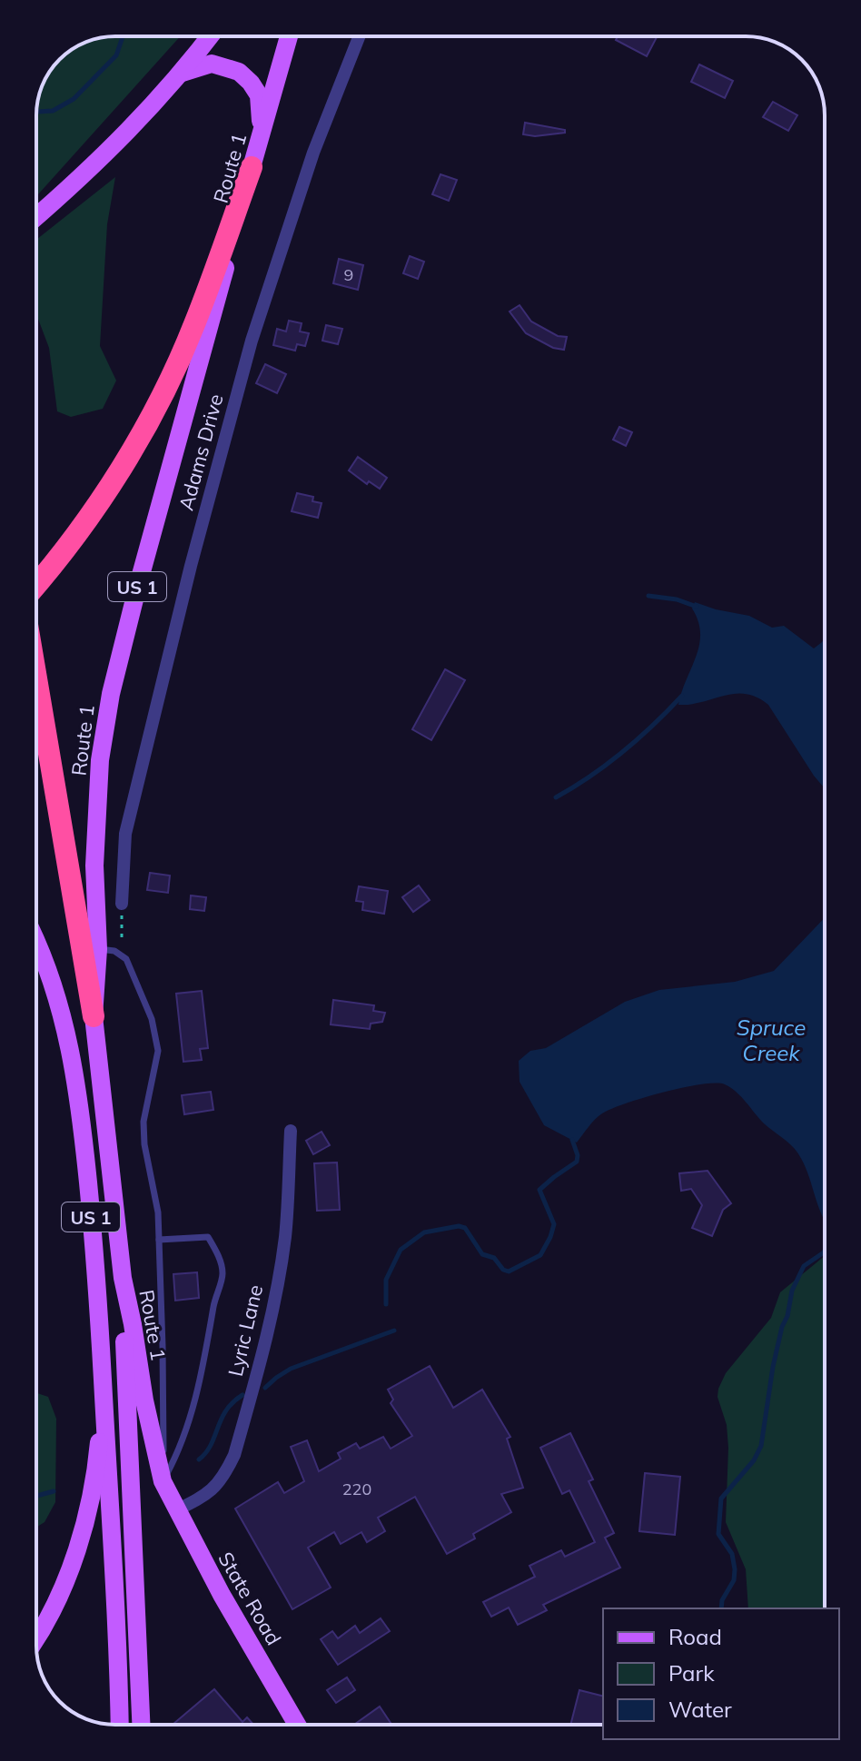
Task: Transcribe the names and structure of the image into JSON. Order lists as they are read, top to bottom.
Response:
{
  "streets": {
    "main road": ["Route 1", "US 1", "State Road"],
    "street": ["Adams Drive", "Lyric Lane"]
  },
  "crossings": [
    ["Route 1", "State Road"],
    ["Lyric Lane", "State Road"]
  ],
  "water": ["Spruce Creek"],
  "house_numbers": ["9", "220"],
  "legend": ["Road", "Park", "Water"]
}
